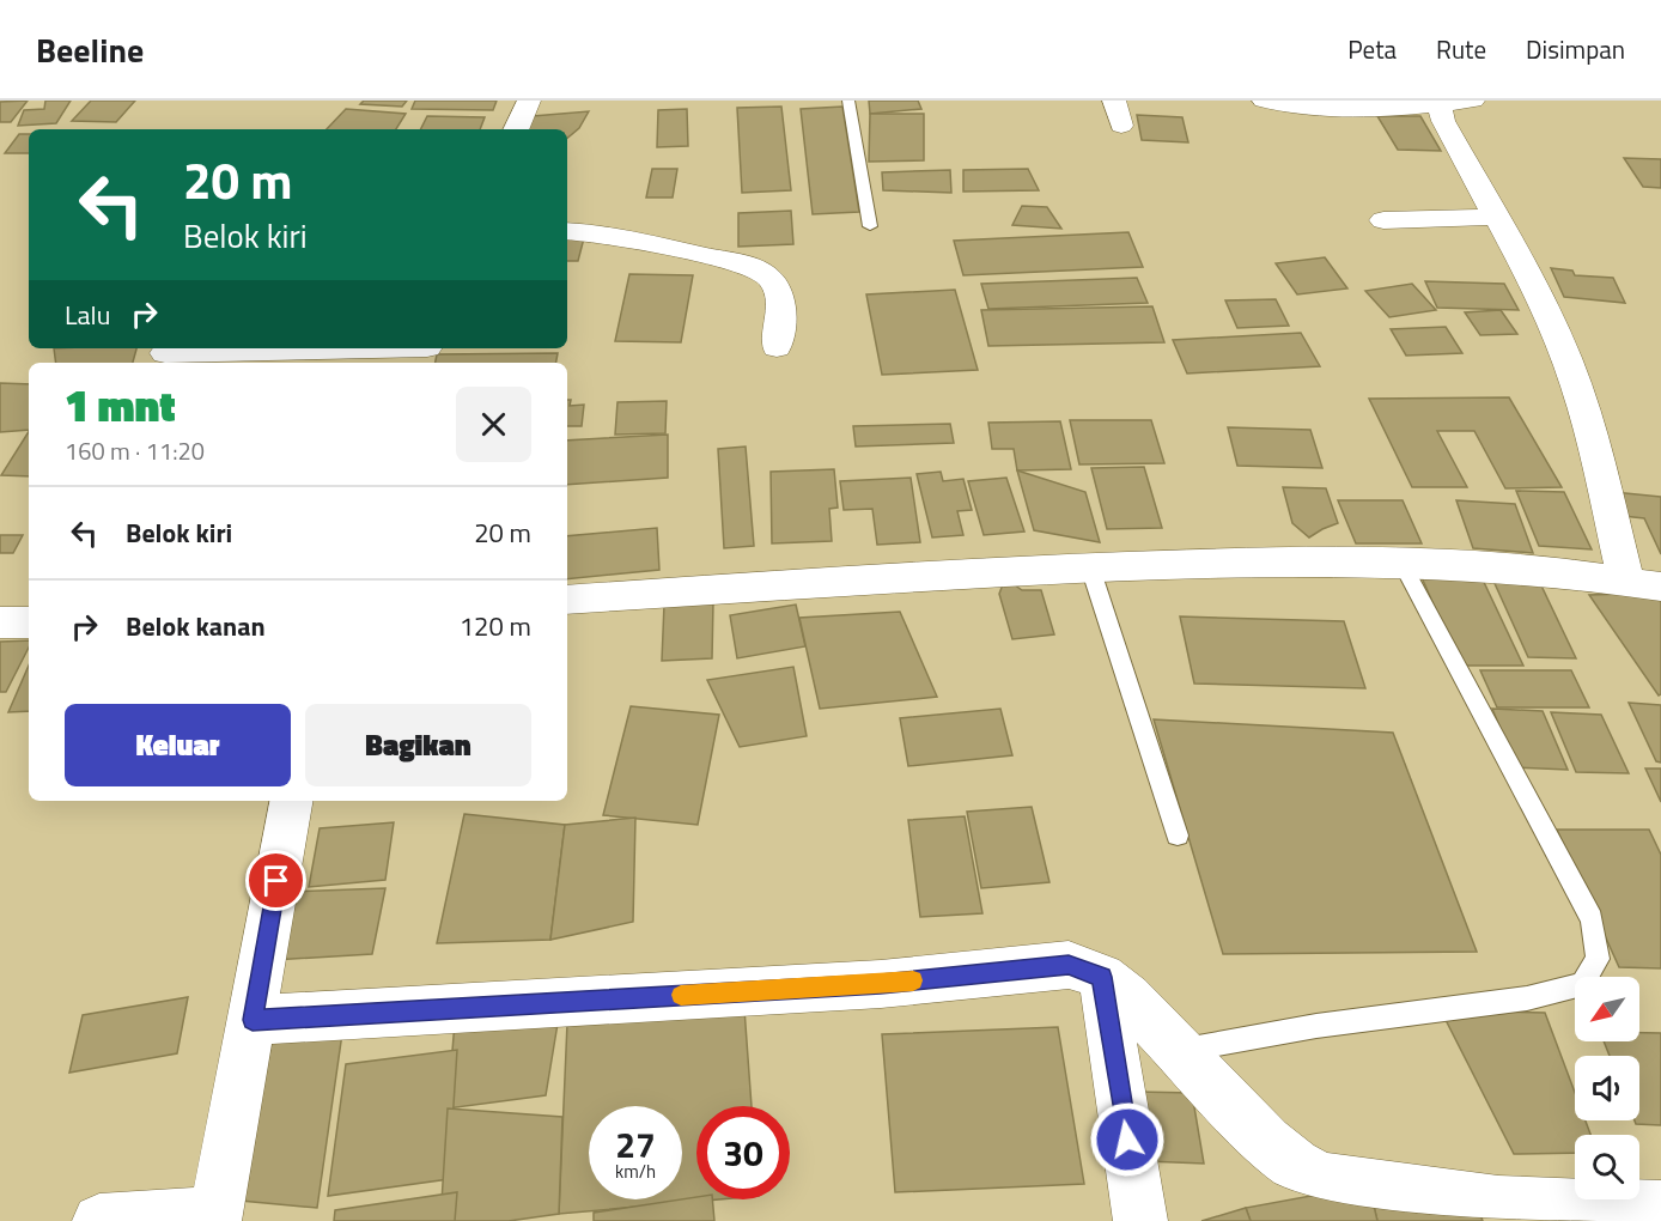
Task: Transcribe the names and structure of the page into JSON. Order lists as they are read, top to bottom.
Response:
{
  "north": "bottom left",
  "page": {
    "header": "Beeline",
    "nav": ["Peta", "Rute", "Disimpan"],
    "turn": ["20 m", "Belok kiri"],
    "then": "Lalu",
    "heading": ["1 mnt", "160 m · 11:20"],
    "list": [
      {
        "name": "Belok kiri",
        "value": "20 m"
      },
      {
        "name": "Belok kanan",
        "value": "120 m"
      }
    ],
    "buttons": ["Keluar", "Bagikan"],
    "speed": "27 km/h",
    "limit": "30"
  }
}
